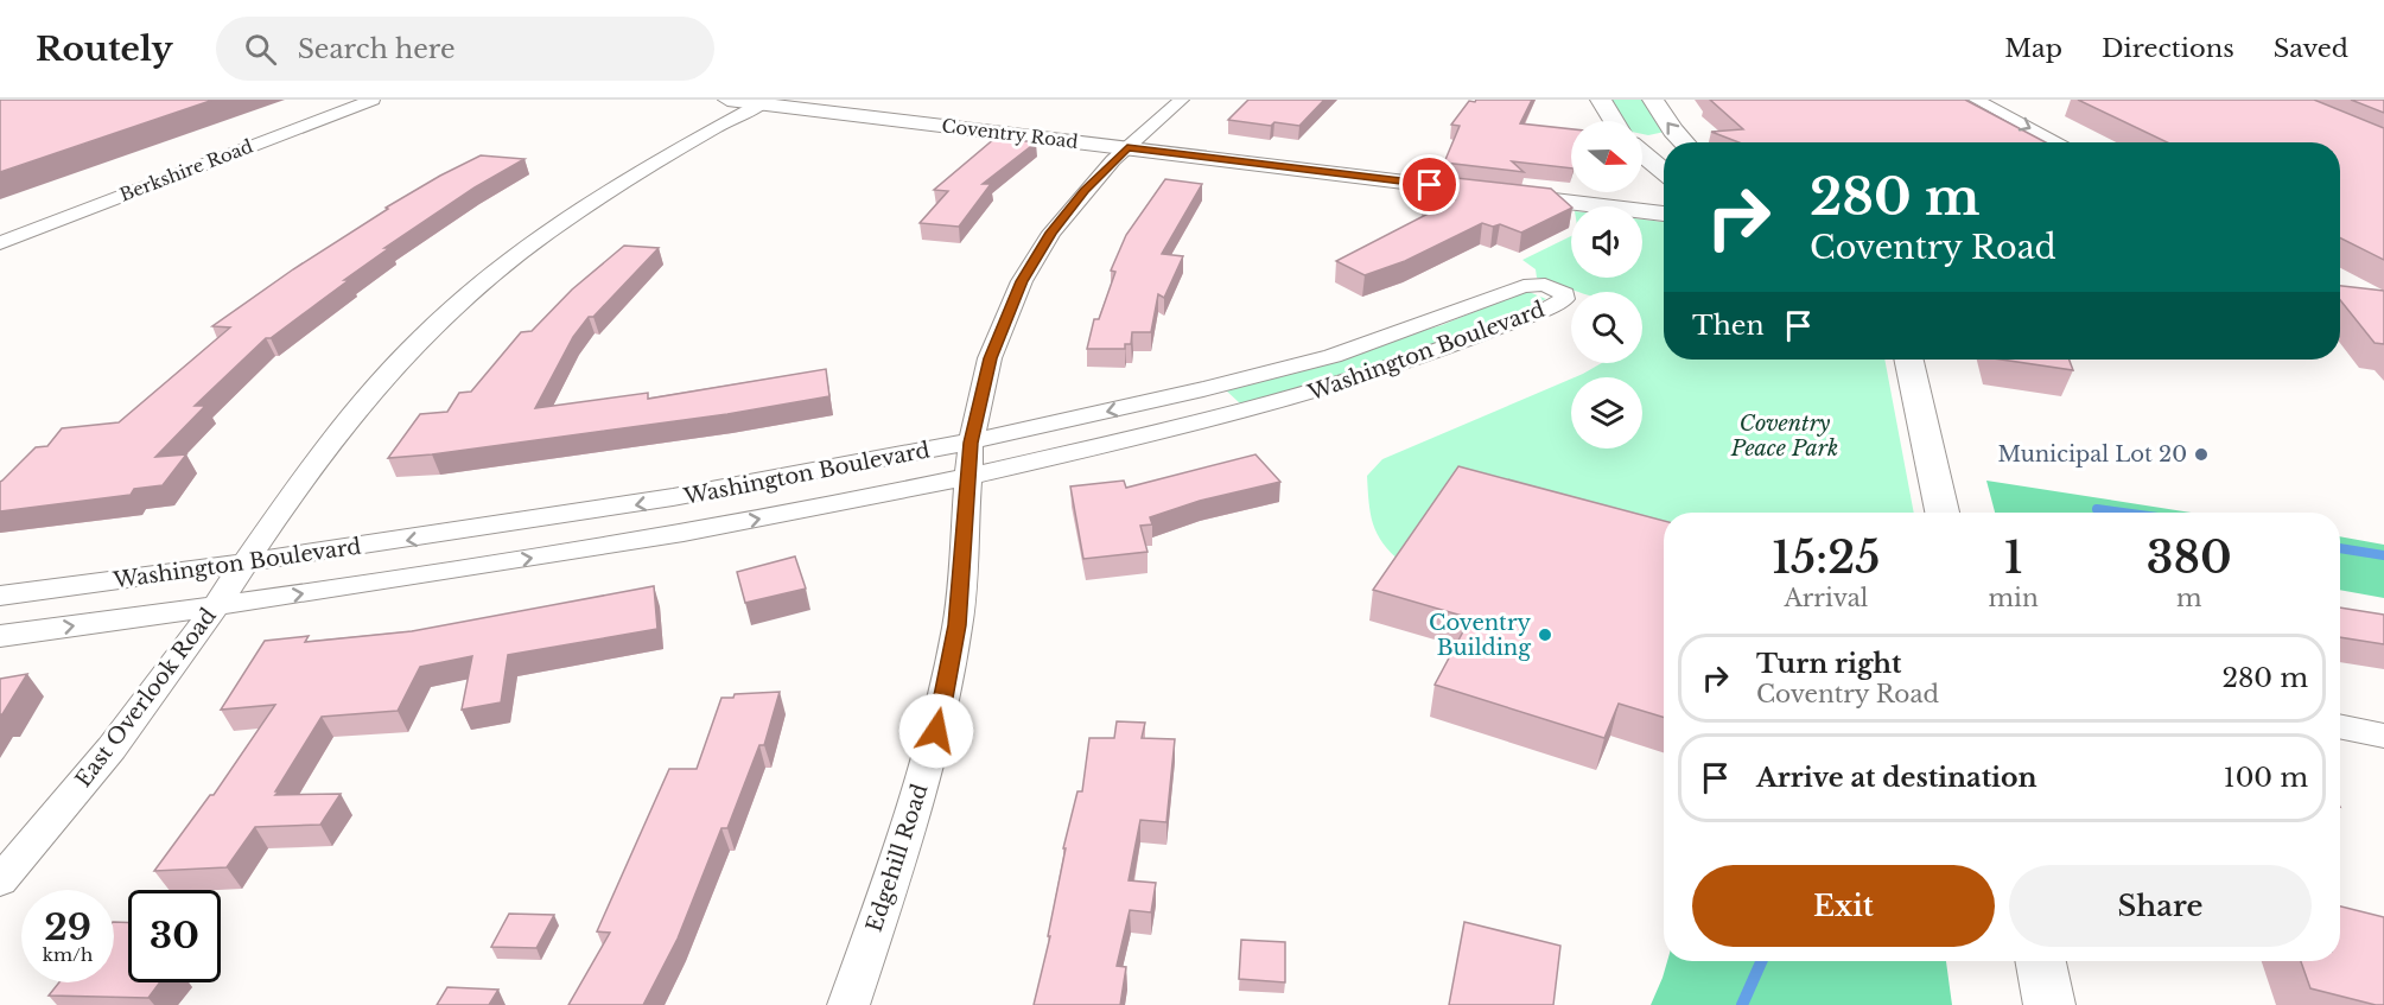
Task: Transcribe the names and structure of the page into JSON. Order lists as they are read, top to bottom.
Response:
{
  "streets": {
    "street": [
      "Coventry Road",
      "Berkshire Road",
      "Washington Boulevard",
      "East Overlook Road",
      "Edgehill Road"
    ]
  },
  "crossings": [
    ["Coventry Road", "East Overlook Road"],
    ["Coventry Road", "Edgehill Road"],
    ["Washington Boulevard", "East Overlook Road"],
    ["Washington Boulevard", "Edgehill Road"]
  ],
  "parks": ["Coventry Peace Park"],
  "places": ["Municipal Lot 20", "Coventry Building"],
  "north": "right",
  "page": {
    "header": "Routely",
    "search": "Search here",
    "nav": ["Map", "Directions", "Saved"],
    "turn": ["280 m", "Coventry Road"],
    "then": "Then",
    "eta": [
      "15:25",
      "Arrival",
      "1",
      "min",
      "380",
      "m"
    ],
    "list": [
      {
        "name": "Turn right",
        "note": "Coventry Road",
        "value": "280 m"
      },
      {
        "name": "Arrive at destination",
        "value": "100 m"
      }
    ],
    "buttons": ["Exit", "Share"],
    "speed": "29 km/h",
    "limit": "30"
  }
}
